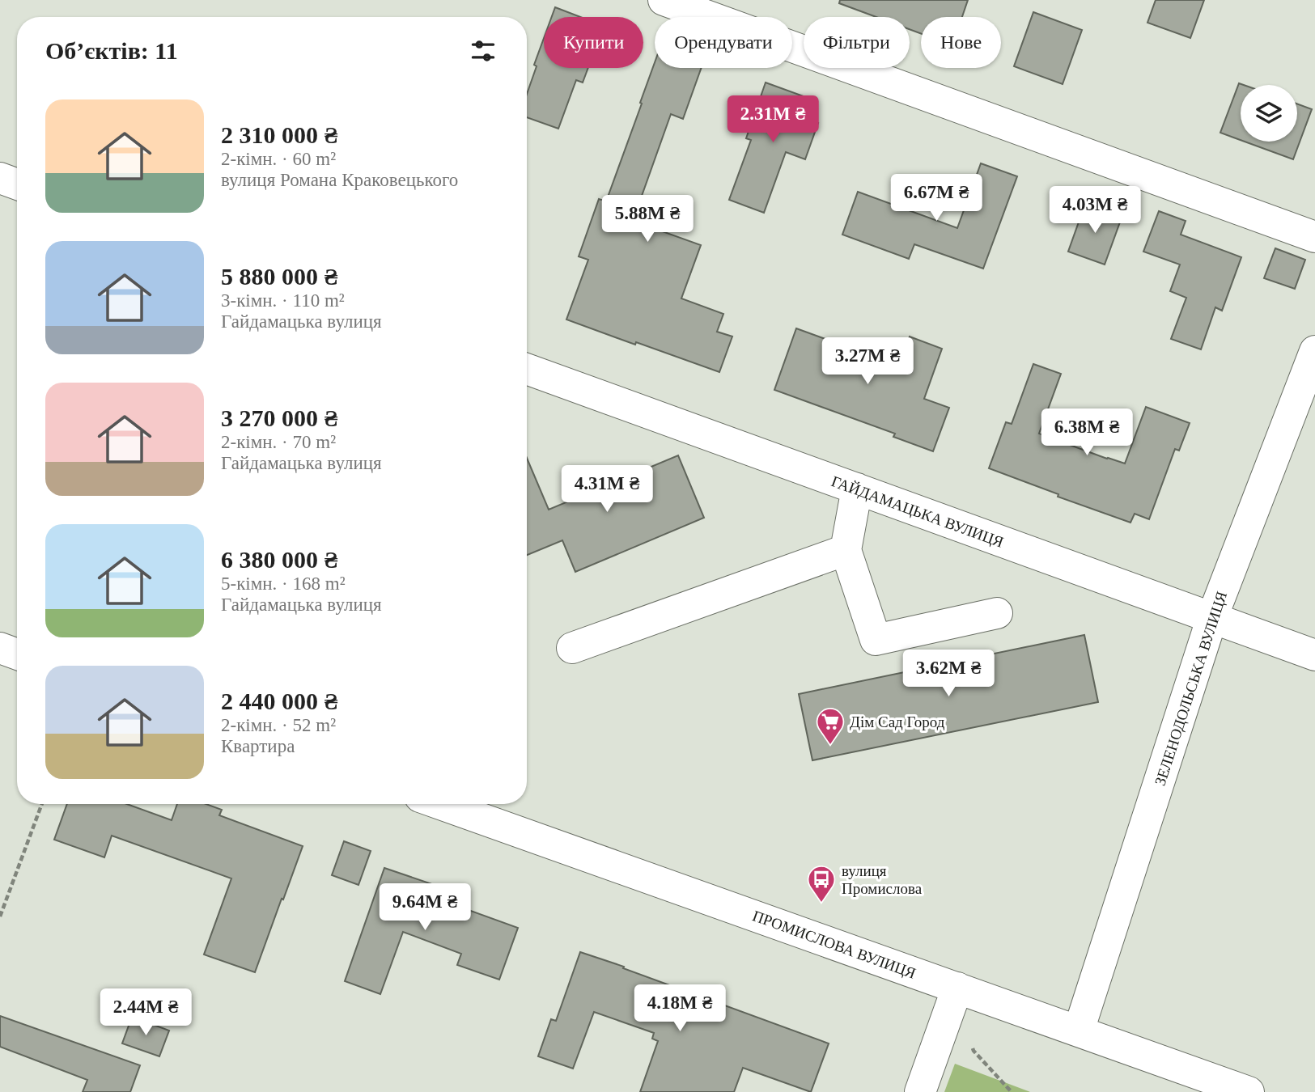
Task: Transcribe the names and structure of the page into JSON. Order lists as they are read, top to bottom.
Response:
{
  "streets": {
    "street": ["ГАЙДАМАЦЬКА ВУЛИЦЯ", "ЗЕЛЕНОДОЛЬСЬКА ВУЛИЦЯ", "ПРОМИСЛОВА ВУЛИЦЯ"]
  },
  "crossings": [
    ["ГАЙДАМАЦЬКА ВУЛИЦЯ", "ЗЕЛЕНОДОЛЬСЬКА ВУЛИЦЯ"],
    ["ЗЕЛЕНОДОЛЬСЬКА ВУЛИЦЯ", "ПРОМИСЛОВА ВУЛИЦЯ"]
  ],
  "places": {
    "supermarket": ["Дім Сад Город"],
    "bus stop": ["вулиця Промислова"]
  },
  "page": {
    "chip": [
      "Купити",
      "Орендувати",
      "Фільтри",
      "Нове"
    ],
    "heading": "Об’єктів: 11",
    "list": [
      {
        "name": "2 310 000 ₴",
        "note": "2-кімн. · 60 m² · вулиця Романа Краковецького"
      },
      {
        "name": "5 880 000 ₴",
        "note": "3-кімн. · 110 m² · Гайдамацька вулиця"
      },
      {
        "name": "3 270 000 ₴",
        "note": "2-кімн. · 70 m² · Гайдамацька вулиця"
      },
      {
        "name": "6 380 000 ₴",
        "note": "5-кімн. · 168 m² · Гайдамацька вулиця"
      },
      {
        "name": "2 440 000 ₴",
        "note": "2-кімн. · 52 m² · Квартира"
      }
    ],
    "price": [
      "2.31M ₴",
      "6.67M ₴",
      "4.03M ₴",
      "5.88M ₴",
      "3.27M ₴",
      "6.38M ₴",
      "4.31M ₴",
      "3.62M ₴",
      "9.64M ₴",
      "4.18M ₴",
      "2.44M ₴"
    ]
  }
}
